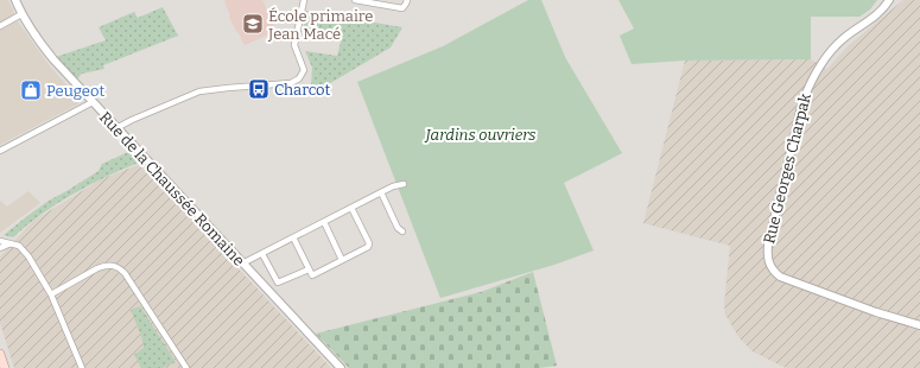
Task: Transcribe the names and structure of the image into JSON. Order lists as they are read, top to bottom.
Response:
{
  "streets": {
    "street": ["Rue Georges Charpak", "Rue de la Chaussée Romaine"]
  },
  "parks": ["Jardins ouvriers"],
  "places": {
    "school or university": ["École primaire Jean Macé"],
    "bus stop": ["Charcot"],
    "shop": ["Peugeot"]
  }
}
